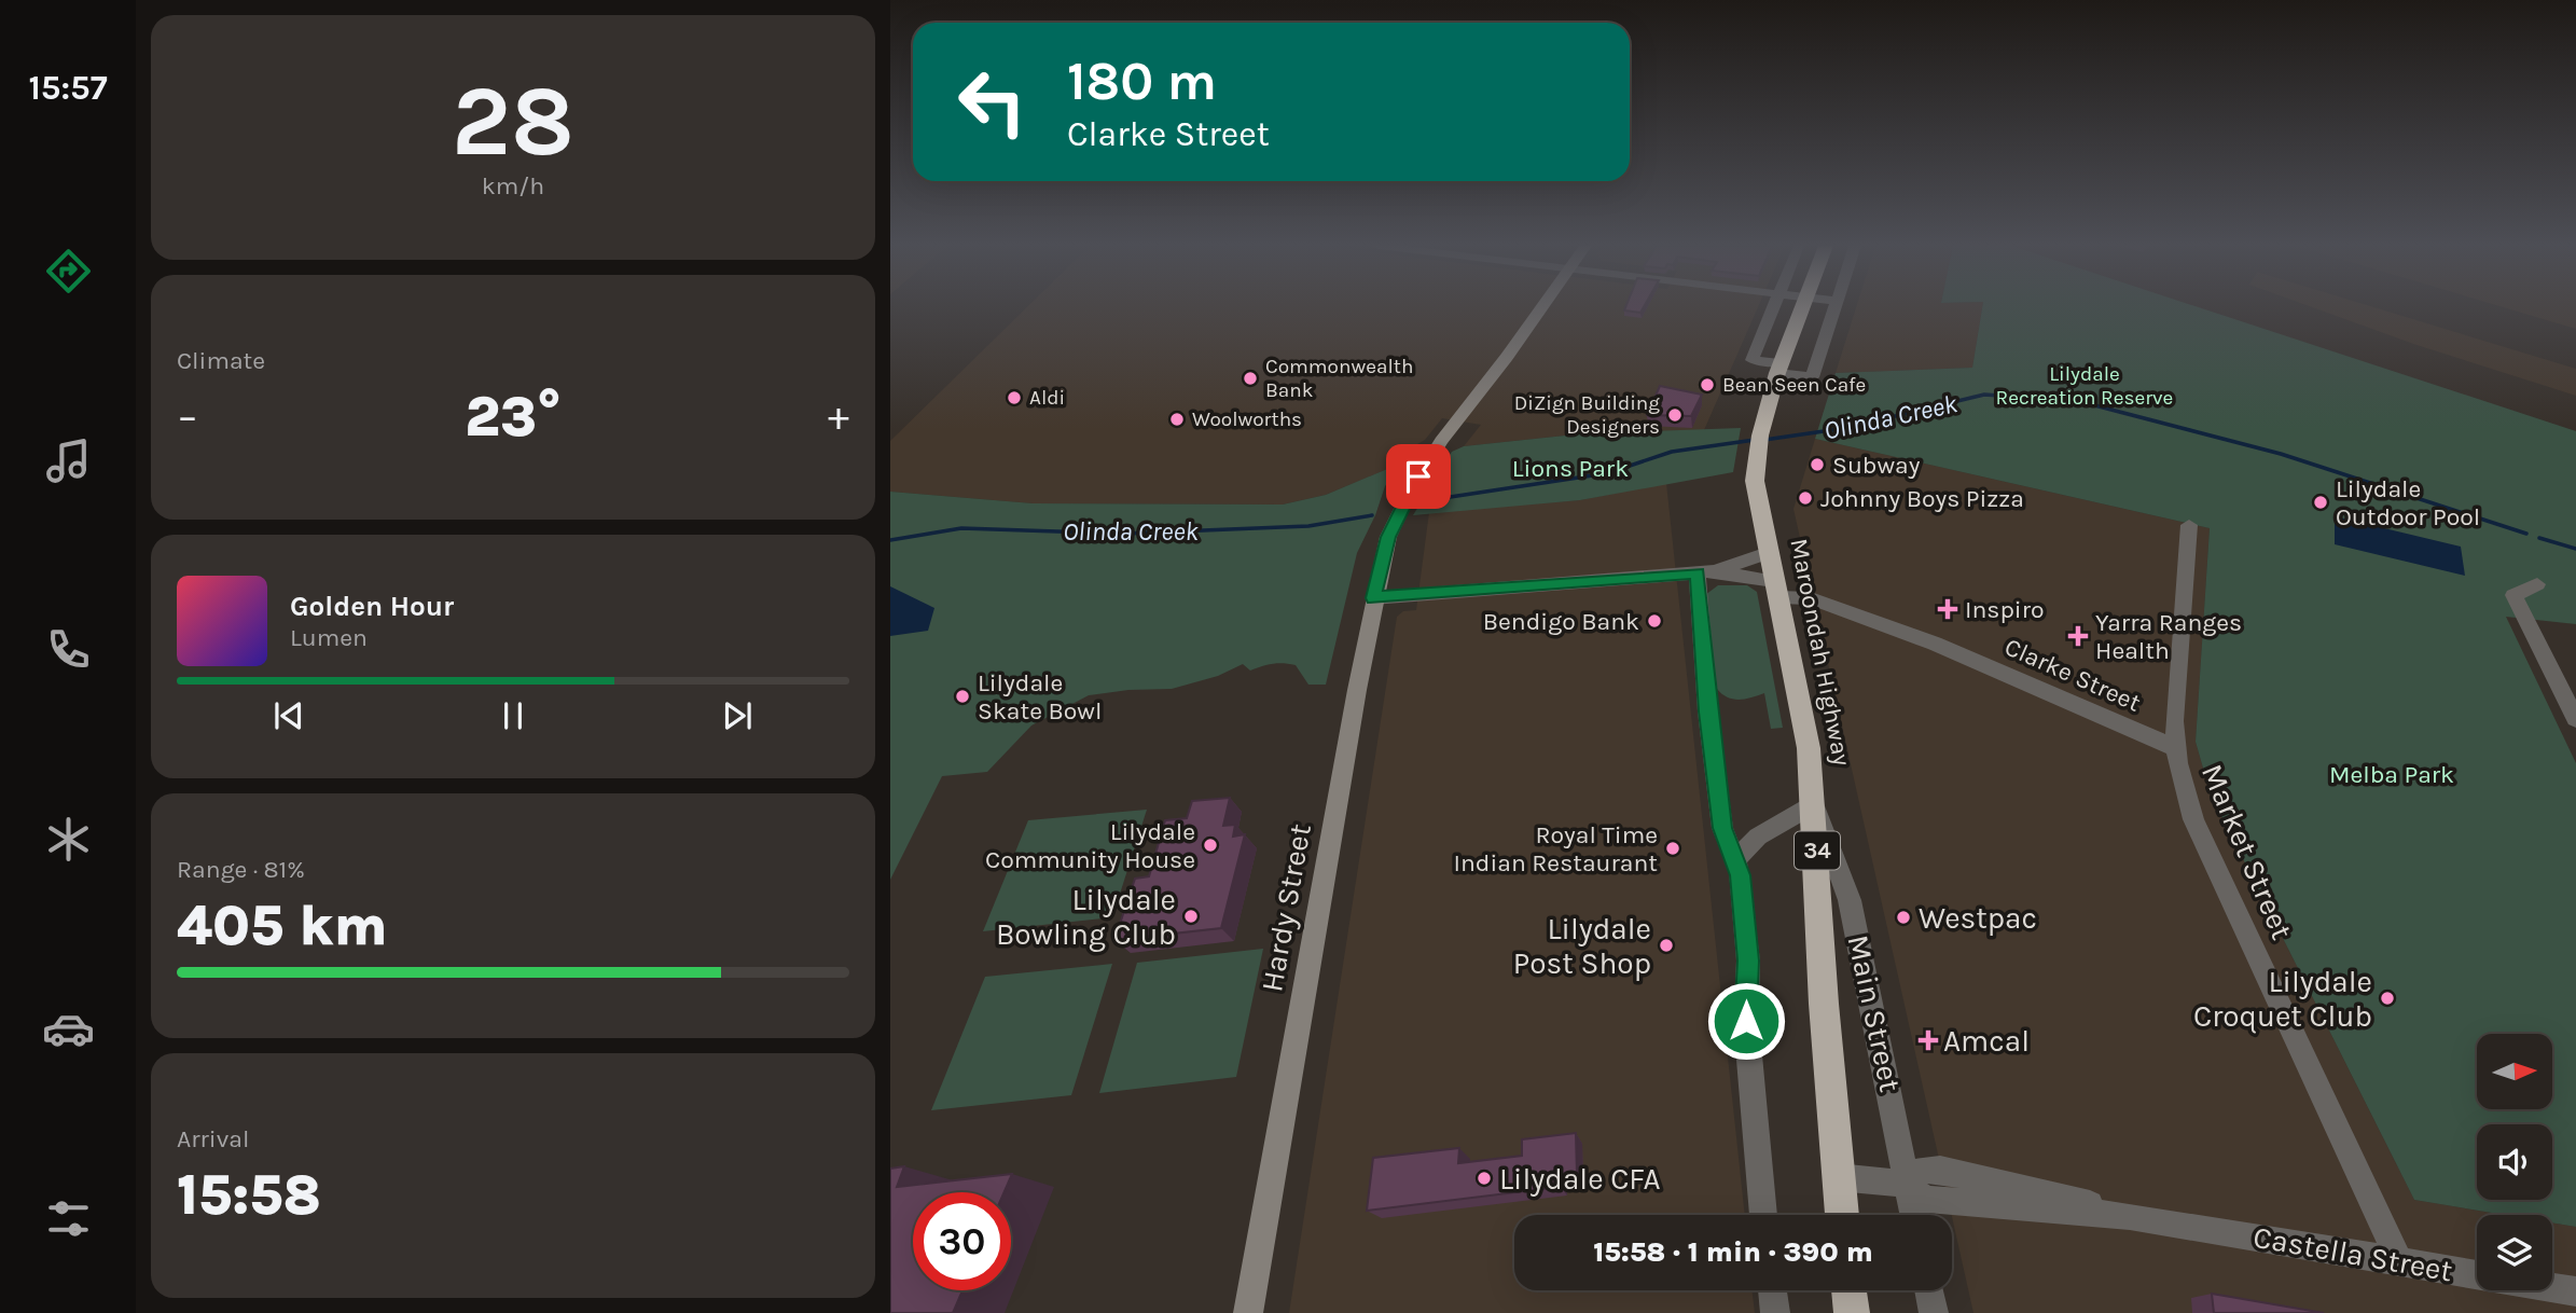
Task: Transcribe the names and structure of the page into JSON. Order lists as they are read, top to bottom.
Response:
{
  "streets": {
    "highway": ["Maroondah Highway", "34"],
    "main road": ["Hardy Street"],
    "street": [
      "Clarke Street",
      "Market Street",
      "Main Street",
      "Castella Street"
    ]
  },
  "crossings": [
    ["Maroondah Highway", "Clarke Street"],
    ["Maroondah Highway", "34"],
    ["Maroondah Highway", "Main Street"],
    ["Maroondah Highway", "Castella Street"],
    ["Clarke Street", "Market Street"],
    ["Clarke Street", "Hardy Street"],
    ["Market Street", "Castella Street"],
    ["Main Street", "Castella Street"]
  ],
  "water": ["Olinda Creek"],
  "parks": ["Lilydale Recreation Reserve", "Lions Park", "Melba Park"],
  "places": {
    "other": [
      "Commonwealth Bank",
      "Bean Seen Cafe",
      "Aldi",
      "DiZign Building Designers",
      "Woolworths",
      "Subway",
      "Johnny Boys Pizza",
      "Lilydale Outdoor Pool",
      "Bendigo Bank",
      "Lilydale Skate Bowl",
      "Lilydale Community House",
      "Royal Time Indian Restaurant",
      "Lilydale Bowling Club",
      "Westpac",
      "Lilydale Post Shop",
      "Lilydale Croquet Club",
      "Lilydale CFA"
    ],
    "health": ["Inspiro", "Yarra Ranges Health", "Amcal"]
  },
  "north": "right",
  "page": {
    "tabs": "15:57",
    "tile": [
      ["28", "km/h"],
      "Climate",
      ["Range · 81%", "405 km"],
      ["Arrival", "15:58"]
    ],
    "turn": ["180 m", "Clarke Street"],
    "heat": ["−", "23°", "+"],
    "song": ["Golden Hour", "Lumen"],
    "limit": "30",
    "trip": "15:58 · 1 min · 390 m"
  }
}
